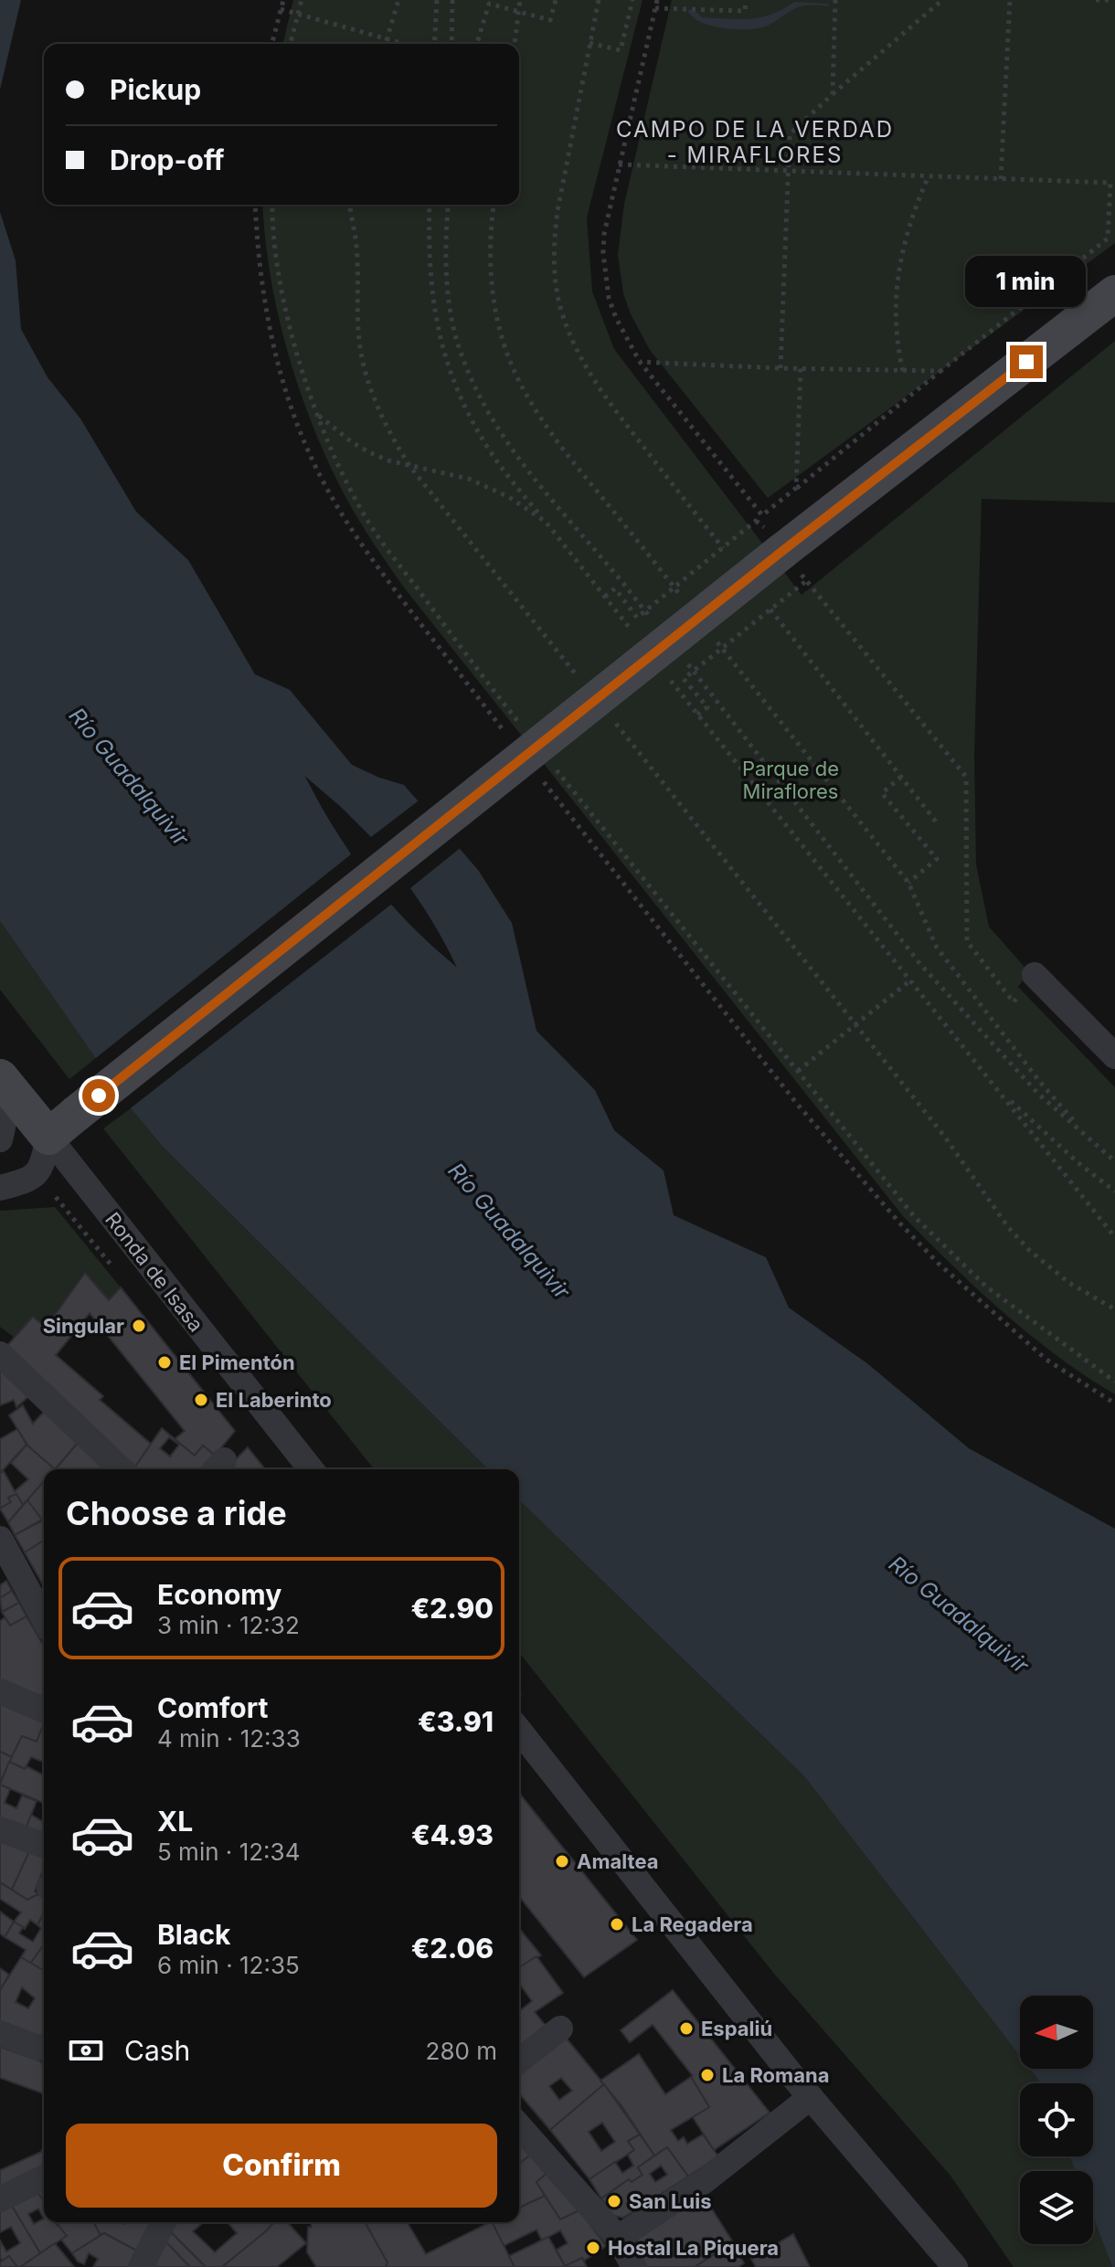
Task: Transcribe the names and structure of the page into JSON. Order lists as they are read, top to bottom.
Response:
{
  "streets": {
    "street": ["Ronda de Isasa"]
  },
  "districts": ["CAMPO DE LA VERDAD - MIRAFLORES"],
  "water": ["Río Guadalquivir"],
  "parks": ["Parque de Miraflores"],
  "places": [
    "Singular",
    "El Pimentón",
    "El Laberinto",
    "Amaltea",
    "La Regadera",
    "Espaliú",
    "La Romana",
    "San Luis",
    "Hostal La Piquera"
  ],
  "north": "left",
  "page": {
    "banner": ["Pickup", "Drop-off"],
    "bubble": "1 min",
    "heading": "Choose a ride",
    "list": [
      {
        "name": "Economy",
        "note": "3 min · 12:32",
        "value": "€2.90"
      },
      {
        "name": "Comfort",
        "note": "4 min · 12:33",
        "value": "€3.91"
      },
      {
        "name": "XL",
        "note": "5 min · 12:34",
        "value": "€4.93"
      },
      {
        "name": "Black",
        "note": "6 min · 12:35",
        "value": "€2.06"
      }
    ],
    "pay": ["Cash", "280 m"],
    "buttons": "Confirm"
  }
}
